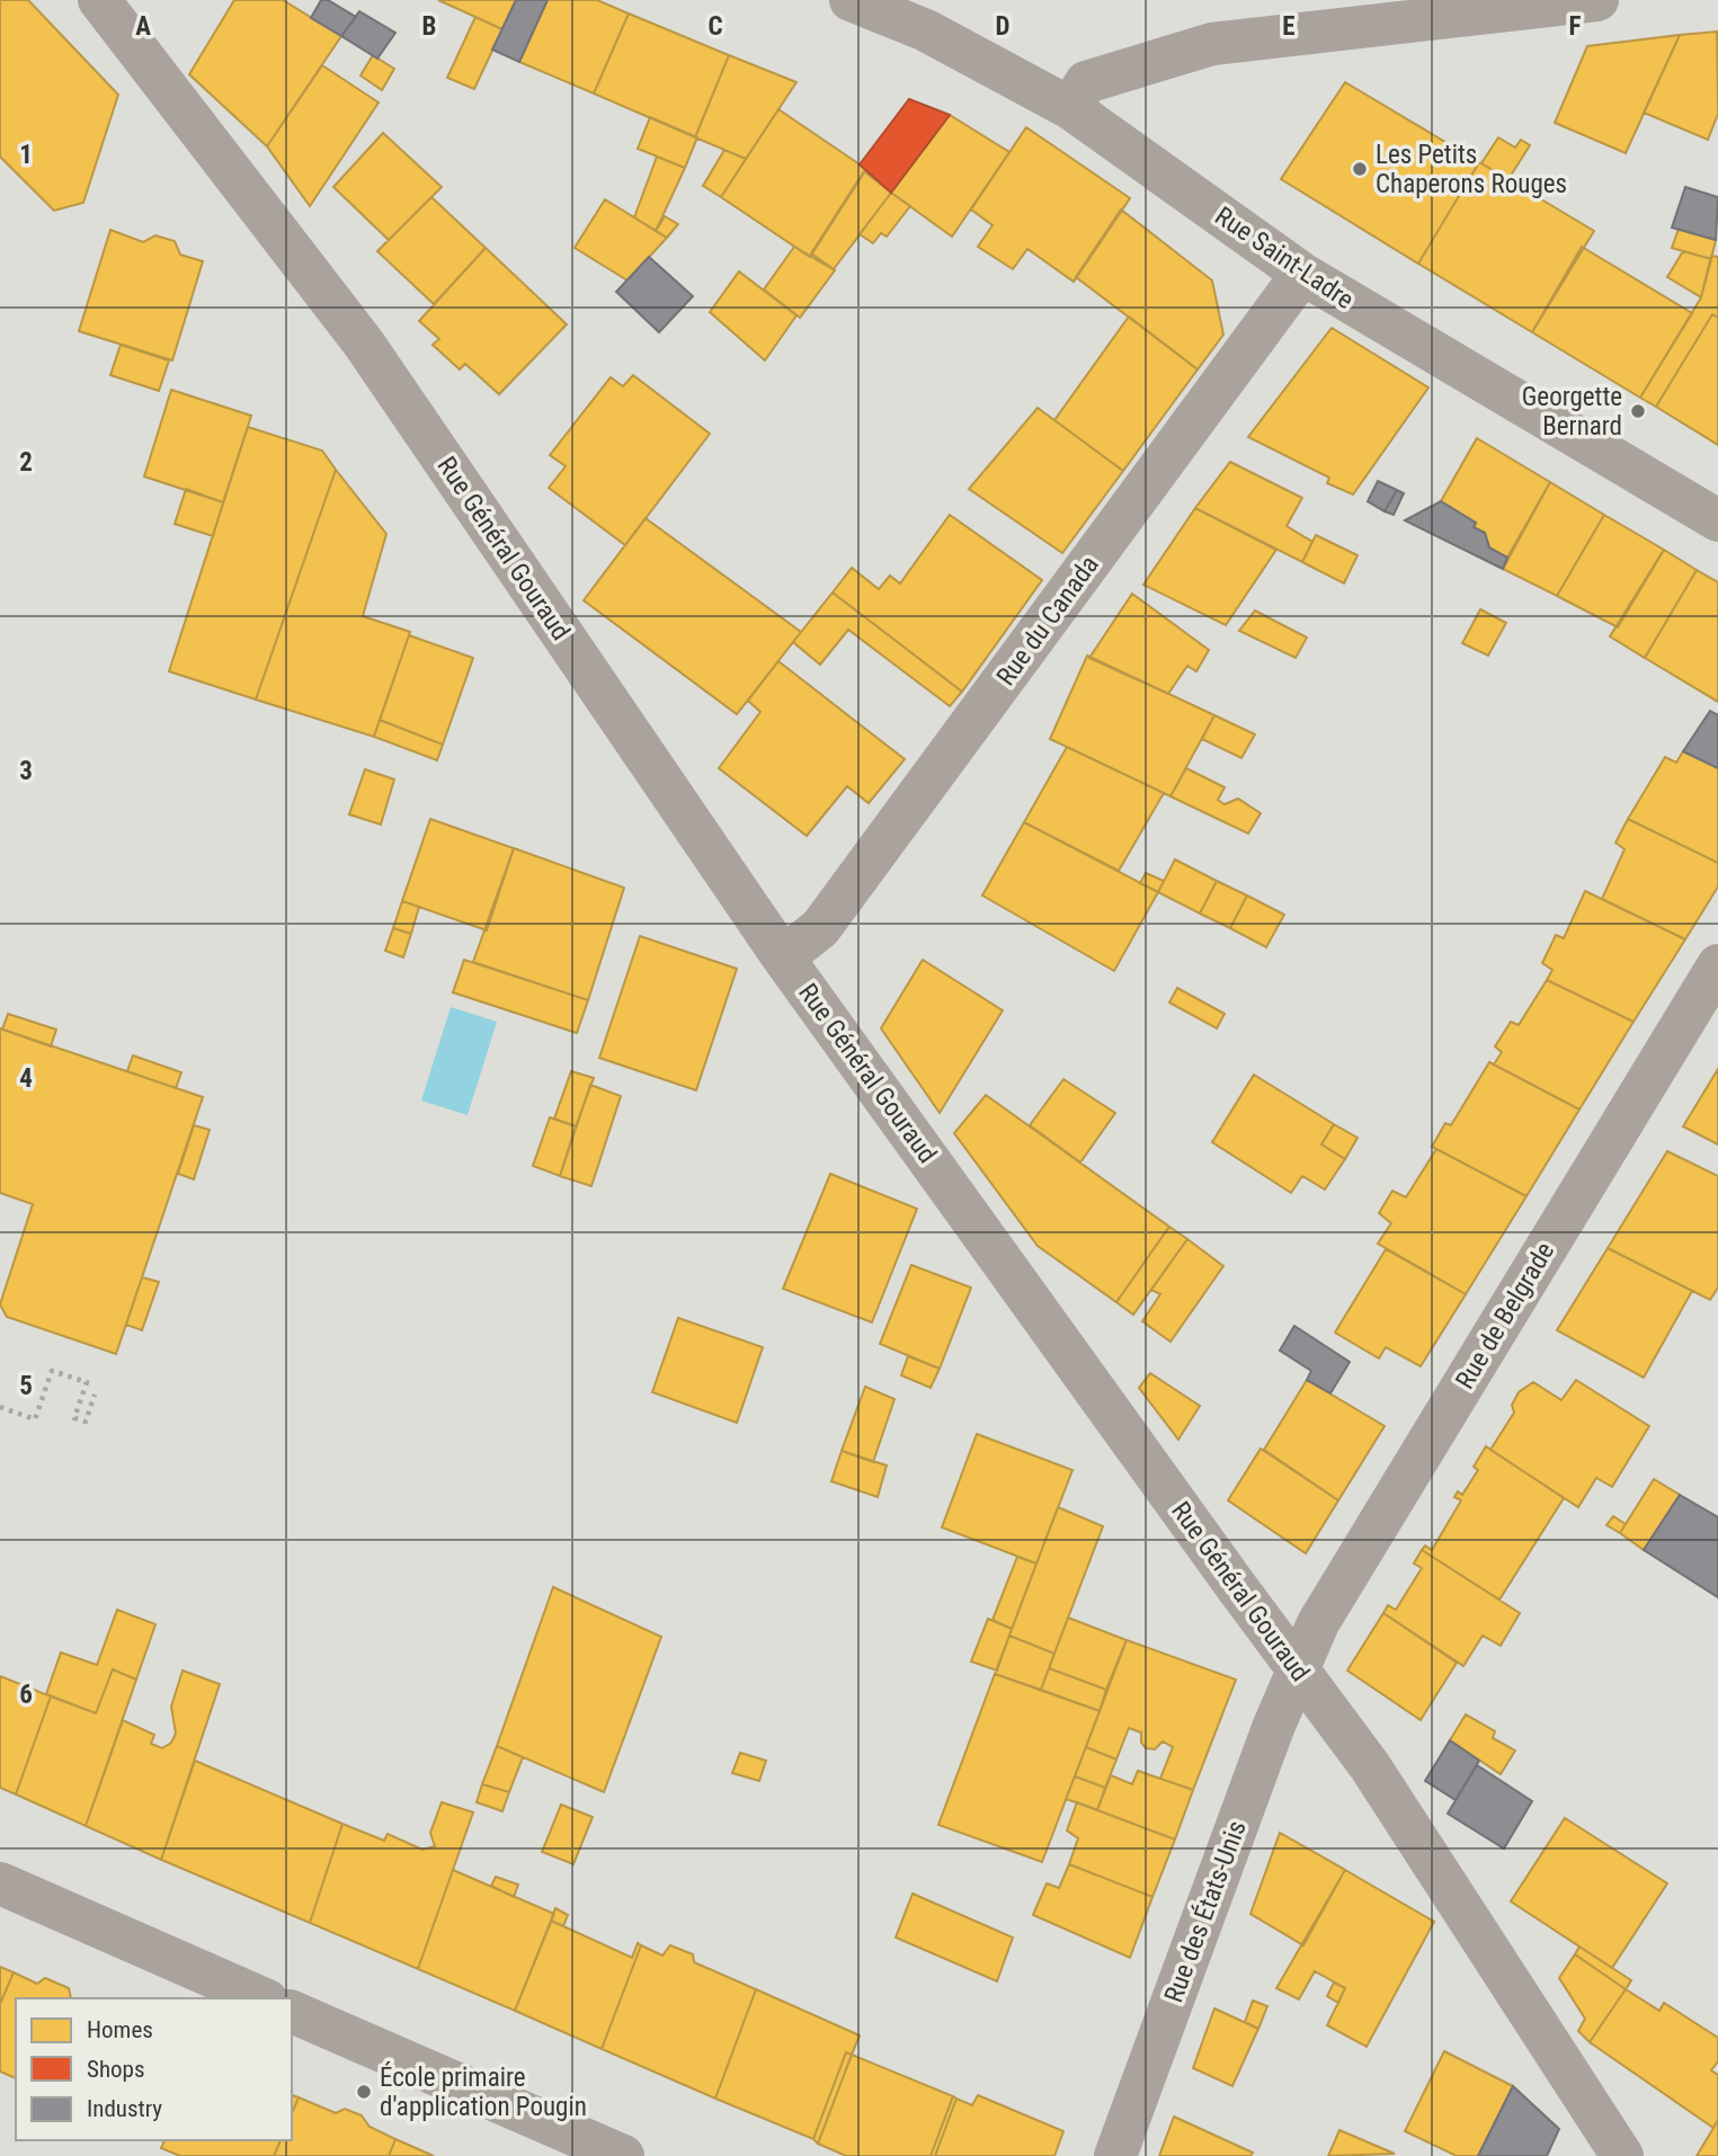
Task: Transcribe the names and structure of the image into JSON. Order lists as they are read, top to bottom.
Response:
{
  "streets": {
    "street": [
      "Rue Saint-Ladre",
      "Rue Général Gouraud",
      "Rue du Canada",
      "Rue de Belgrade",
      "Rue des États-Unis"
    ]
  },
  "crossings": [
    ["Rue Saint-Ladre", "Rue du Canada"],
    ["Rue Général Gouraud", "Rue du Canada"],
    ["Rue Général Gouraud", "Rue de Belgrade"],
    ["Rue Général Gouraud", "Rue des États-Unis"],
    ["Rue de Belgrade", "Rue des États-Unis"]
  ],
  "places": ["Les Petits Chaperons Rouges", "Georgette Bernard", "École primaire d'application Pougin"],
  "legend": ["Homes", "Shops", "Industry"],
  "grid": {
    "columns": [
      "A",
      "B",
      "C",
      "D",
      "E",
      "F"
    ],
    "rows": [
      "1",
      "2",
      "3",
      "4",
      "5",
      "6"
    ]
  }
}
